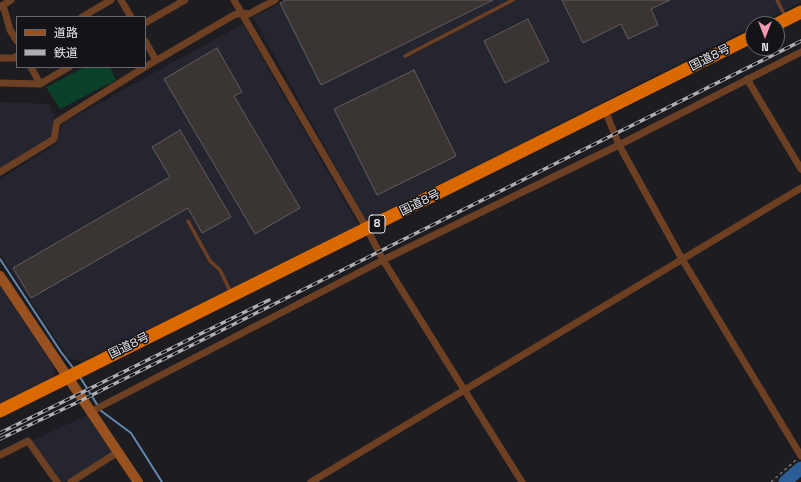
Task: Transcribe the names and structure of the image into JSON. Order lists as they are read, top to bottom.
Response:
{
  "streets": {
    "highway": ["国道8号", "8"]
  },
  "legend": ["道路", "鉄道"],
  "north": "bottom"
}
